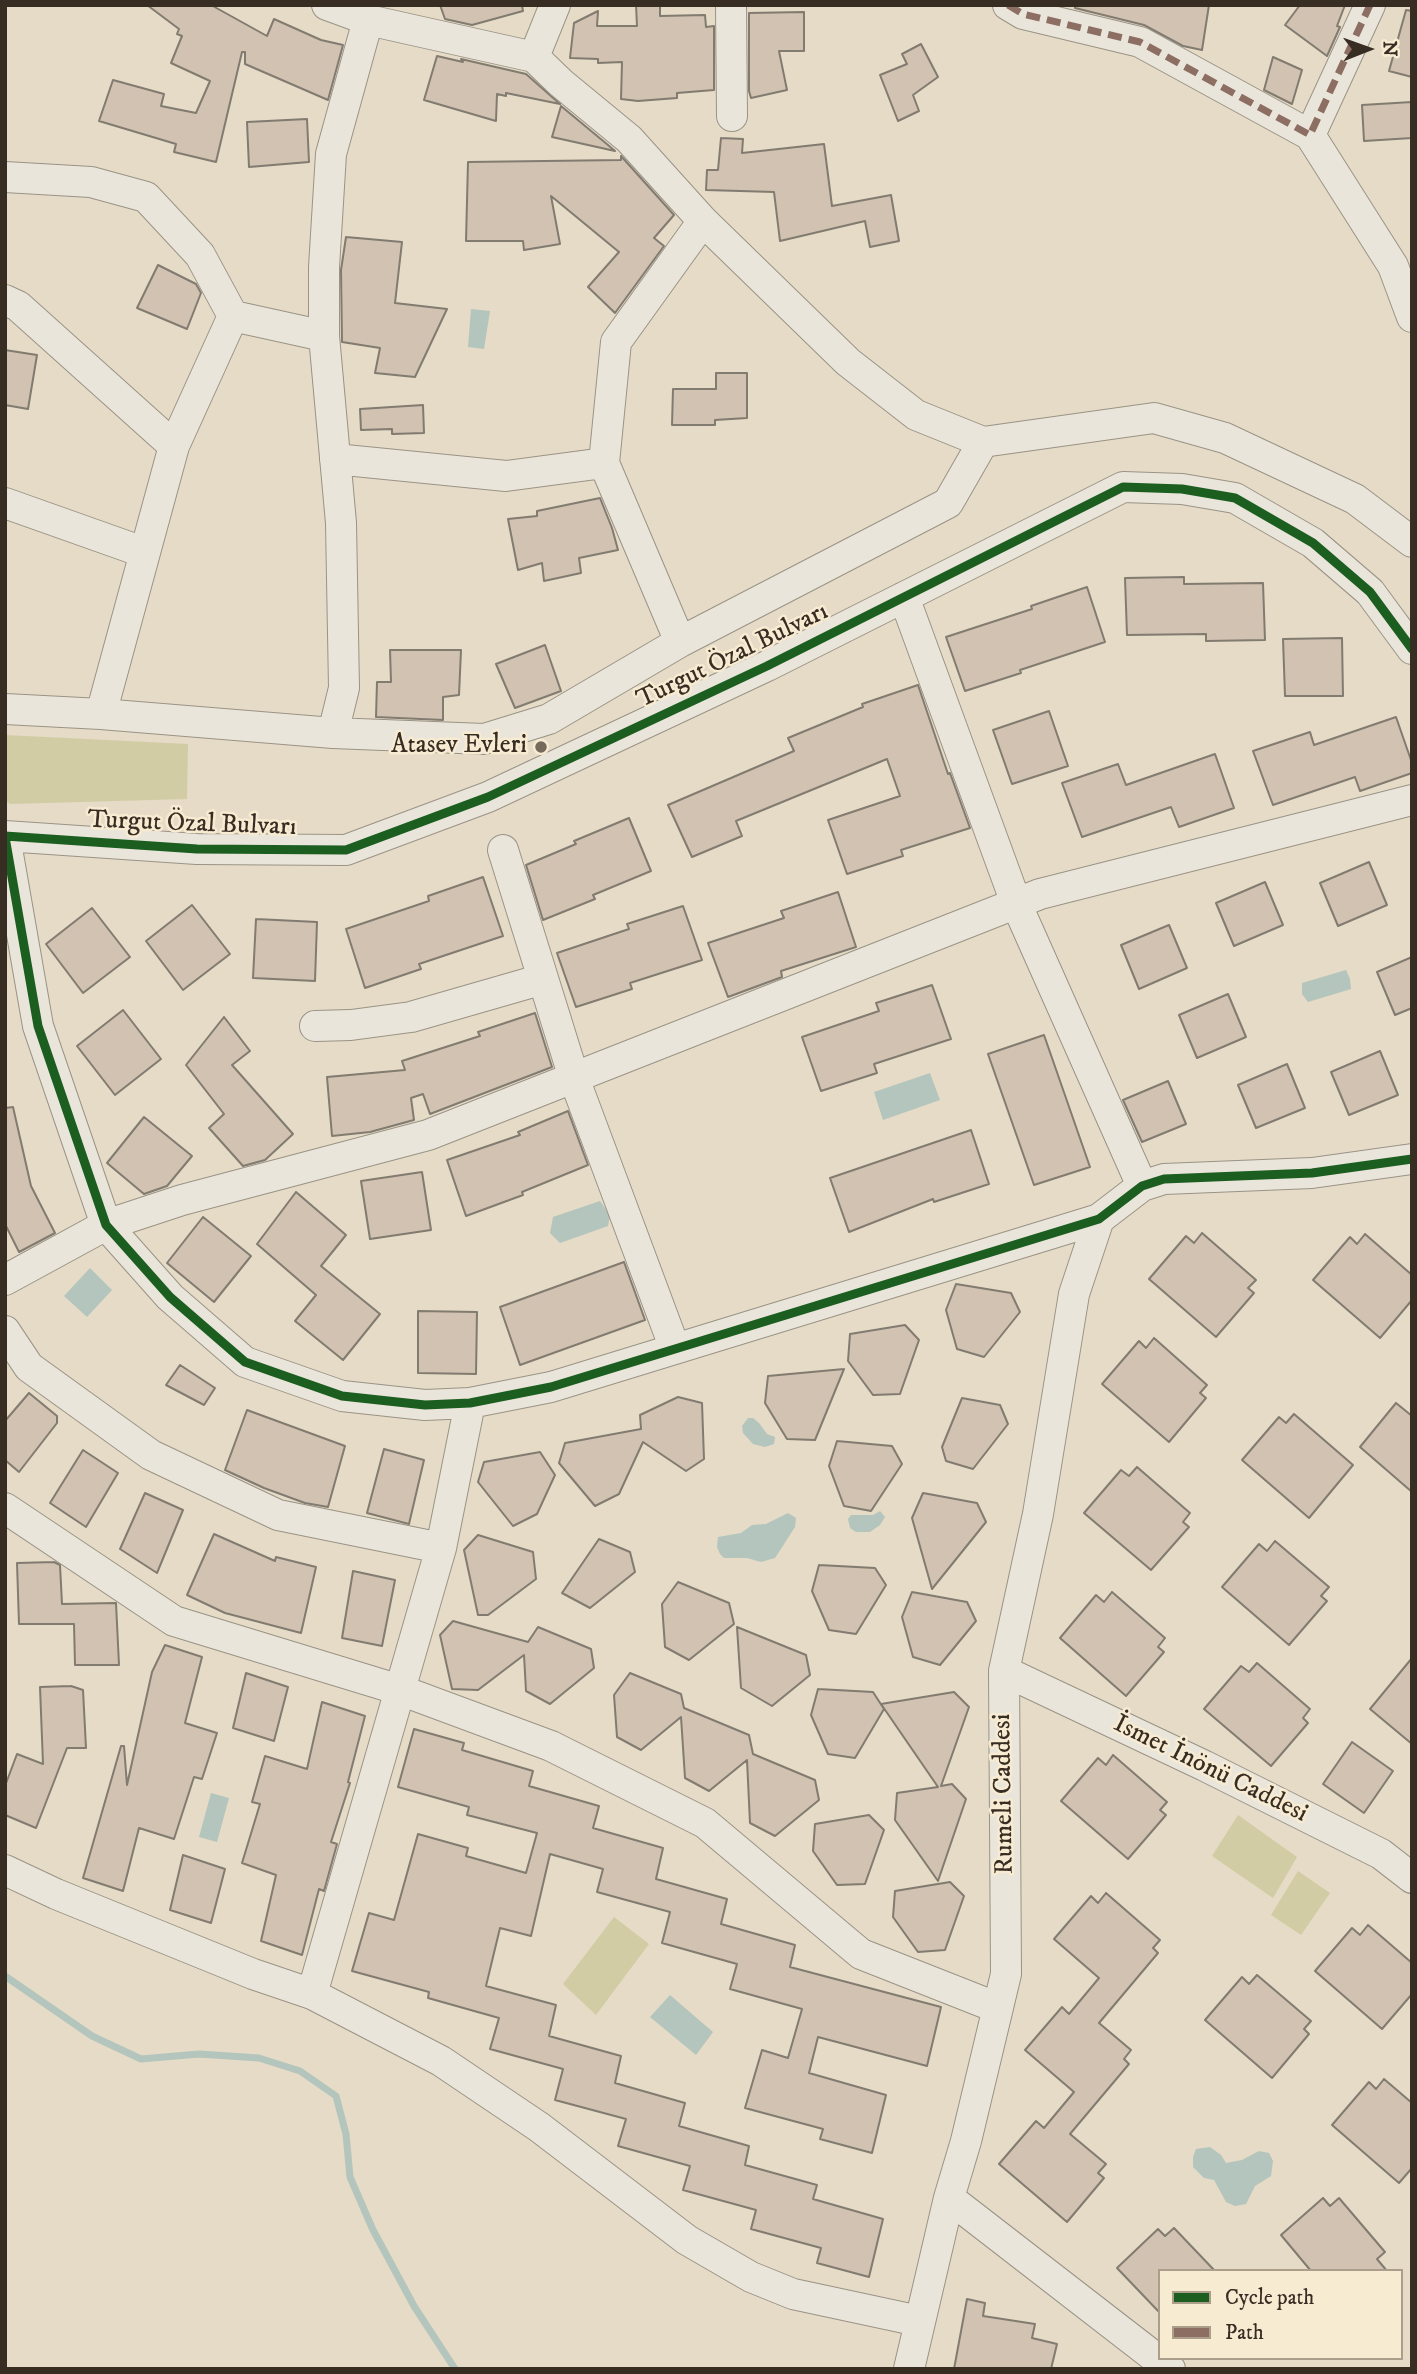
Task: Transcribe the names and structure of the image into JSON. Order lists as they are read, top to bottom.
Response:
{
  "streets": {
    "street": ["Turgut Özal Bulvarı", "İsmet İnönü Caddesi", "Rumeli Caddesi"]
  },
  "crossings": [
    ["İsmet İnönü Caddesi", "Rumeli Caddesi"]
  ],
  "places": ["Atasev Evleri"],
  "legend": ["Cycle path", "Path"],
  "north": "right"
}
